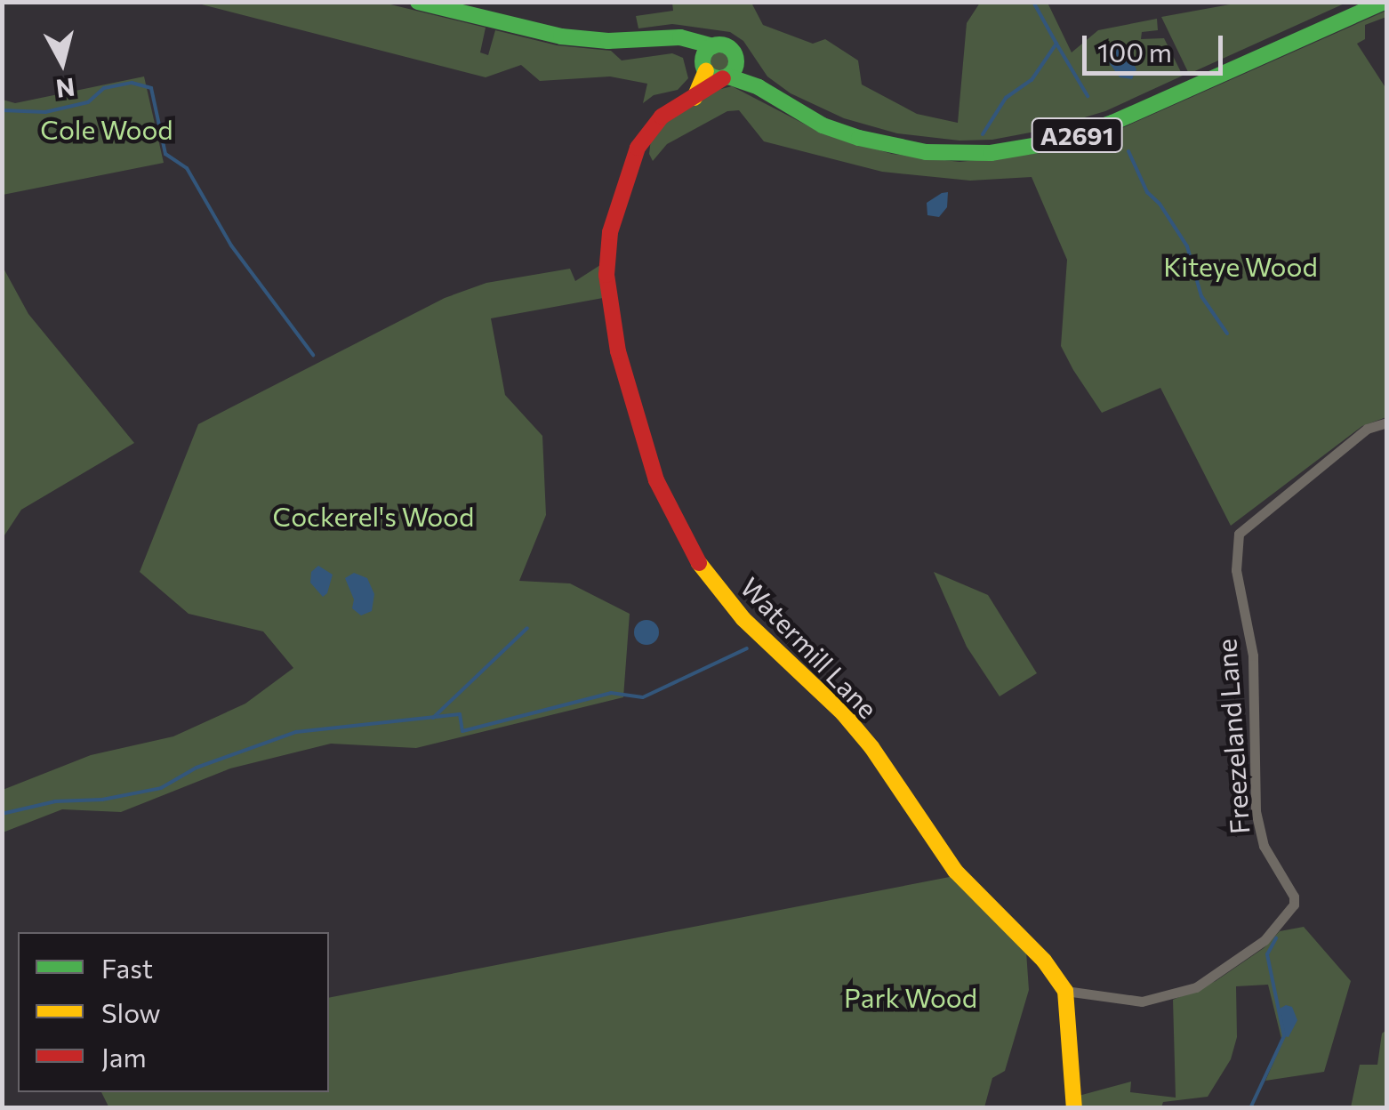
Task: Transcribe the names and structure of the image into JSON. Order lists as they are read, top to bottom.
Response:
{
  "streets": {
    "street": ["A2691", "Watermill Lane", "Freezeland Lane"]
  },
  "crossings": [
    ["A2691", "Watermill Lane"],
    ["Watermill Lane", "Freezeland Lane"]
  ],
  "parks": [
    "Cole Wood",
    "Kiteye Wood",
    "Cockerel's Wood",
    "Park Wood"
  ],
  "legend": ["Fast", "Slow", "Jam"],
  "scale_bar": "100 m",
  "north": "bottom"
}
